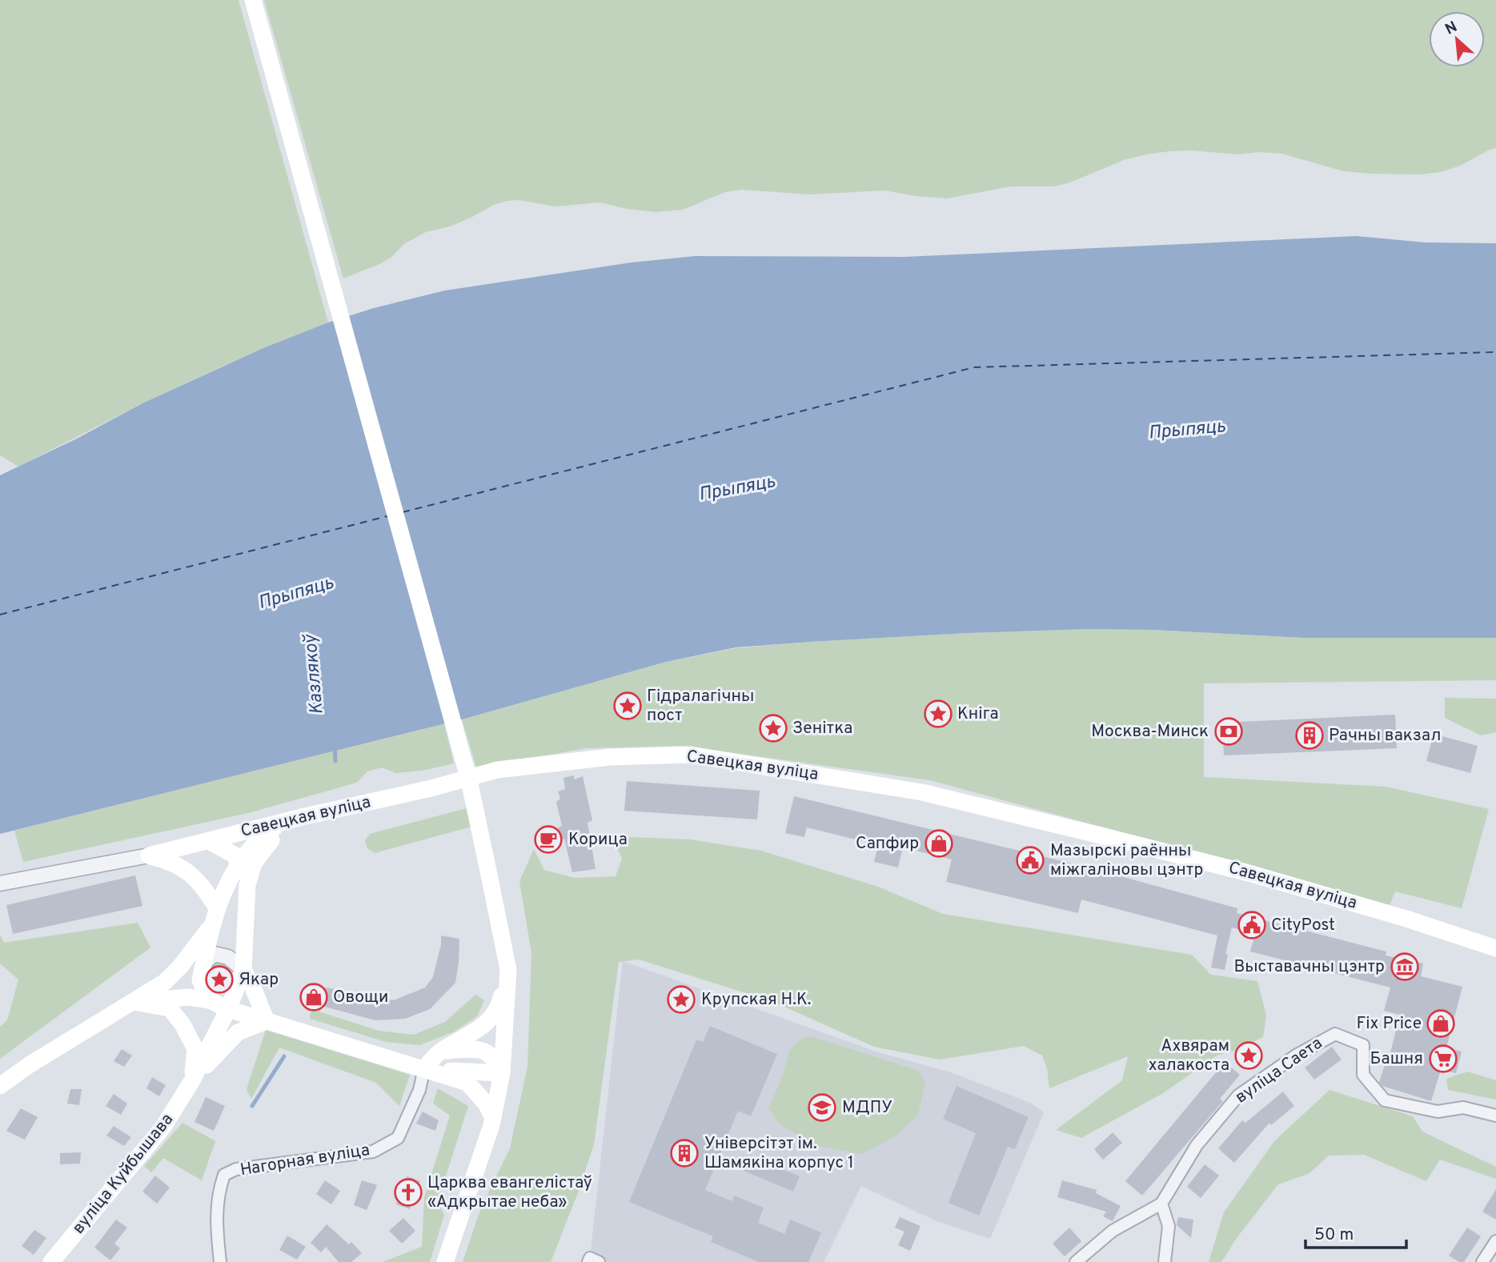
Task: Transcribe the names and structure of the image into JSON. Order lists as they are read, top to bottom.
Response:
{
  "streets": {
    "main road": ["Савецкая вуліца", "вуліца Куйбышава"],
    "street": ["вуліца Саета", "Нагорная вуліца"]
  },
  "crossings": [
    ["Савецкая вуліца", "вуліца Куйбышава"]
  ],
  "water": ["Прыпяць", "Казлякоў"],
  "places": {
    "place": [
      "Гідралагічны пост",
      "Кніга",
      "Зенітка",
      "Якар",
      "Крупская Н.К.",
      "Ахвярам халакоста"
    ],
    "bank": ["Москва-Минск"],
    "building": ["Рачны вакзал", "Універсітэт ім. Шамякіна корпус 1"],
    "cafe": ["Корица"],
    "shop": ["Сапфир", "Овощи", "Fix Price"],
    "public building": ["Мазырскі раённы міжгаліновы цэнтр", "CityPost"],
    "museum": ["Выставачны цэнтр"],
    "supermarket": ["Башня"],
    "school or university": ["МДПУ"],
    "church": ["Царква евангелістаў «Адкрытае неба»"]
  },
  "scale_bar": "50 m",
  "north": "top left"
}
